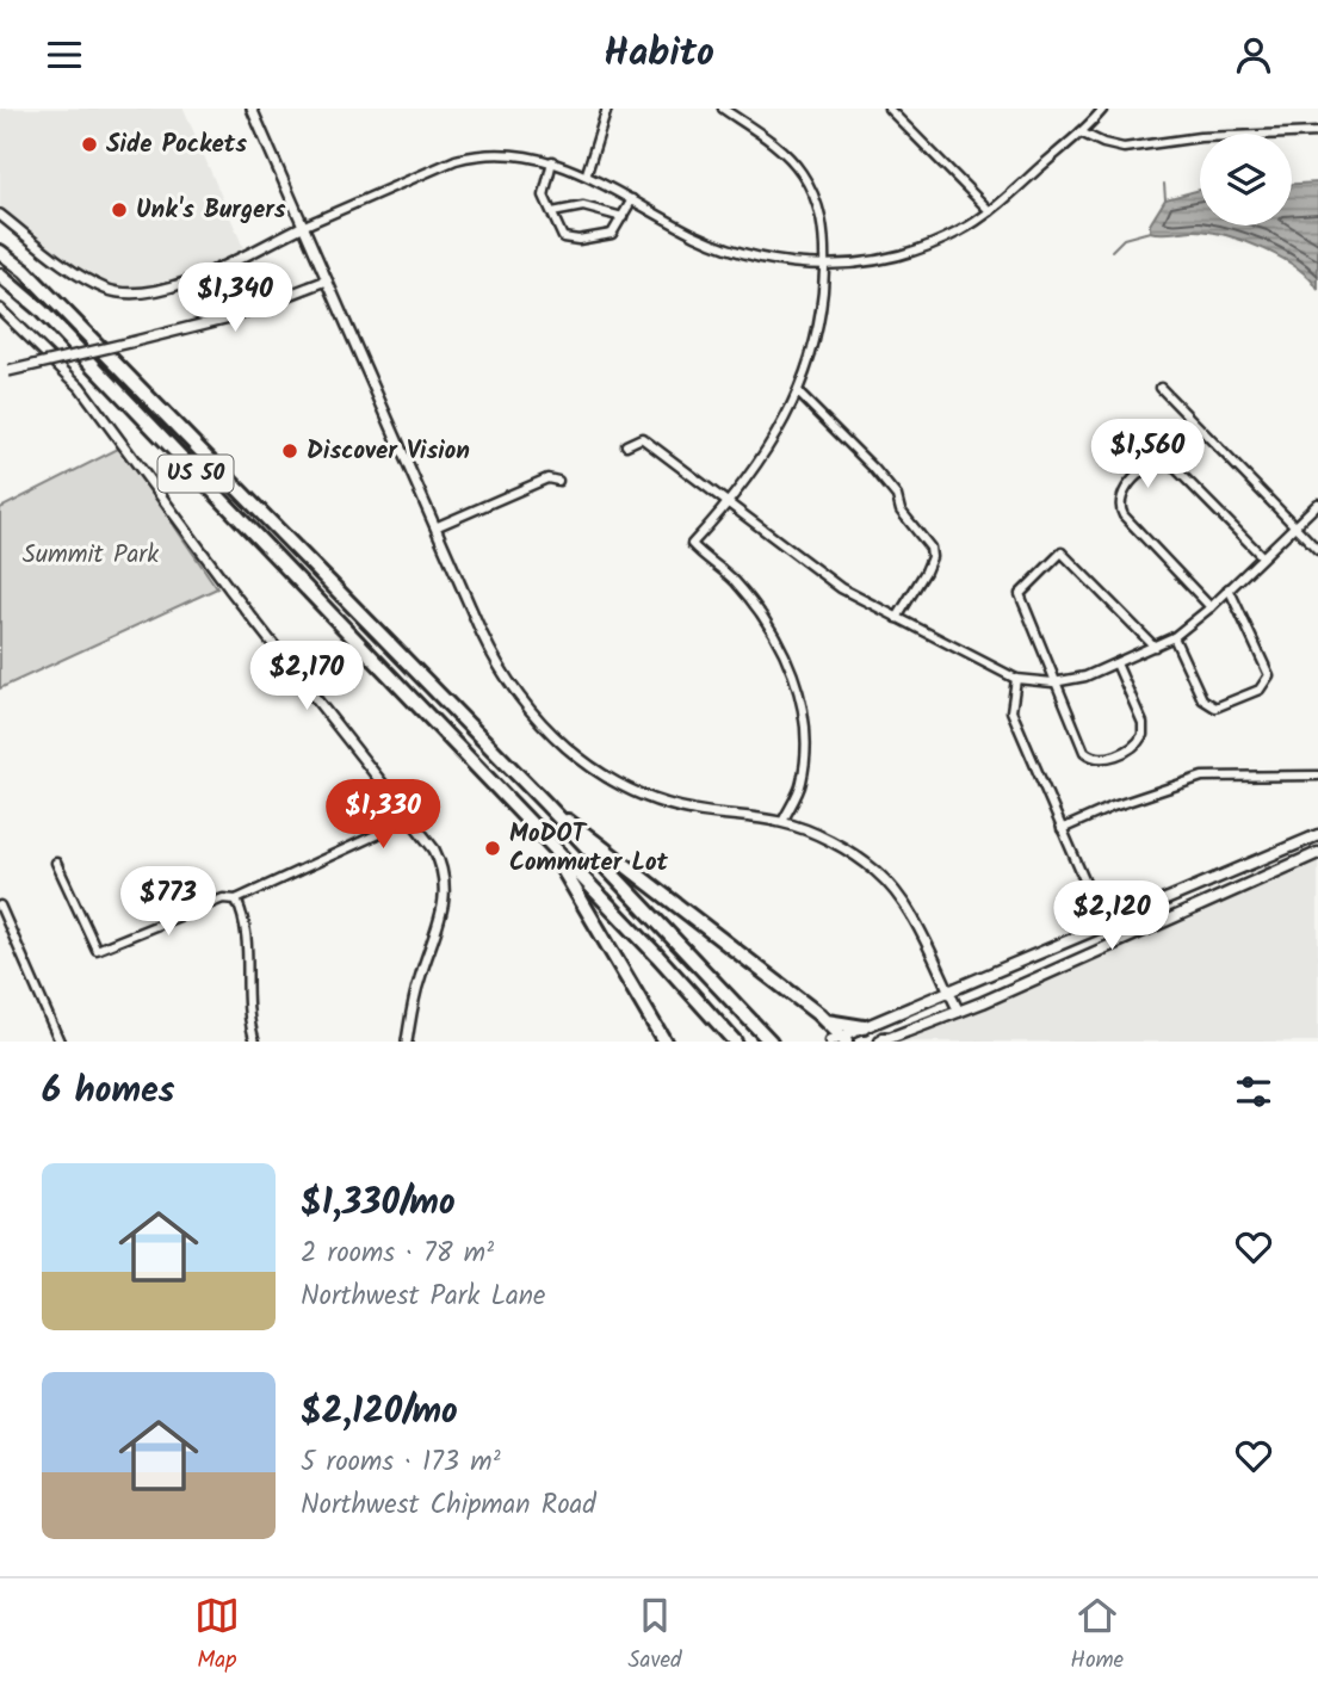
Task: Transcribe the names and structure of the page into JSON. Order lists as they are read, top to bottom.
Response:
{
  "streets": {
    "highway": ["US 50"]
  },
  "parks": ["Summit Park"],
  "places": [
    "Side Pockets",
    "Unk's Burgers",
    "Discover Vision",
    "MoDOT Commuter Lot"
  ],
  "page": {
    "header": "Habito",
    "price": [
      "$1,340",
      "$1,560",
      "$2,170",
      "$1,330",
      "$773",
      "$2,120"
    ],
    "heading": "6 homes",
    "list": [
      {
        "name": "$1,330/mo",
        "note": "2 rooms · 78 m² · Northwest Park Lane"
      },
      {
        "name": "$2,120/mo",
        "note": "5 rooms · 173 m² · Northwest Chipman Road"
      }
    ],
    "tabs": ["Map", "Saved", "Home"]
  }
}
